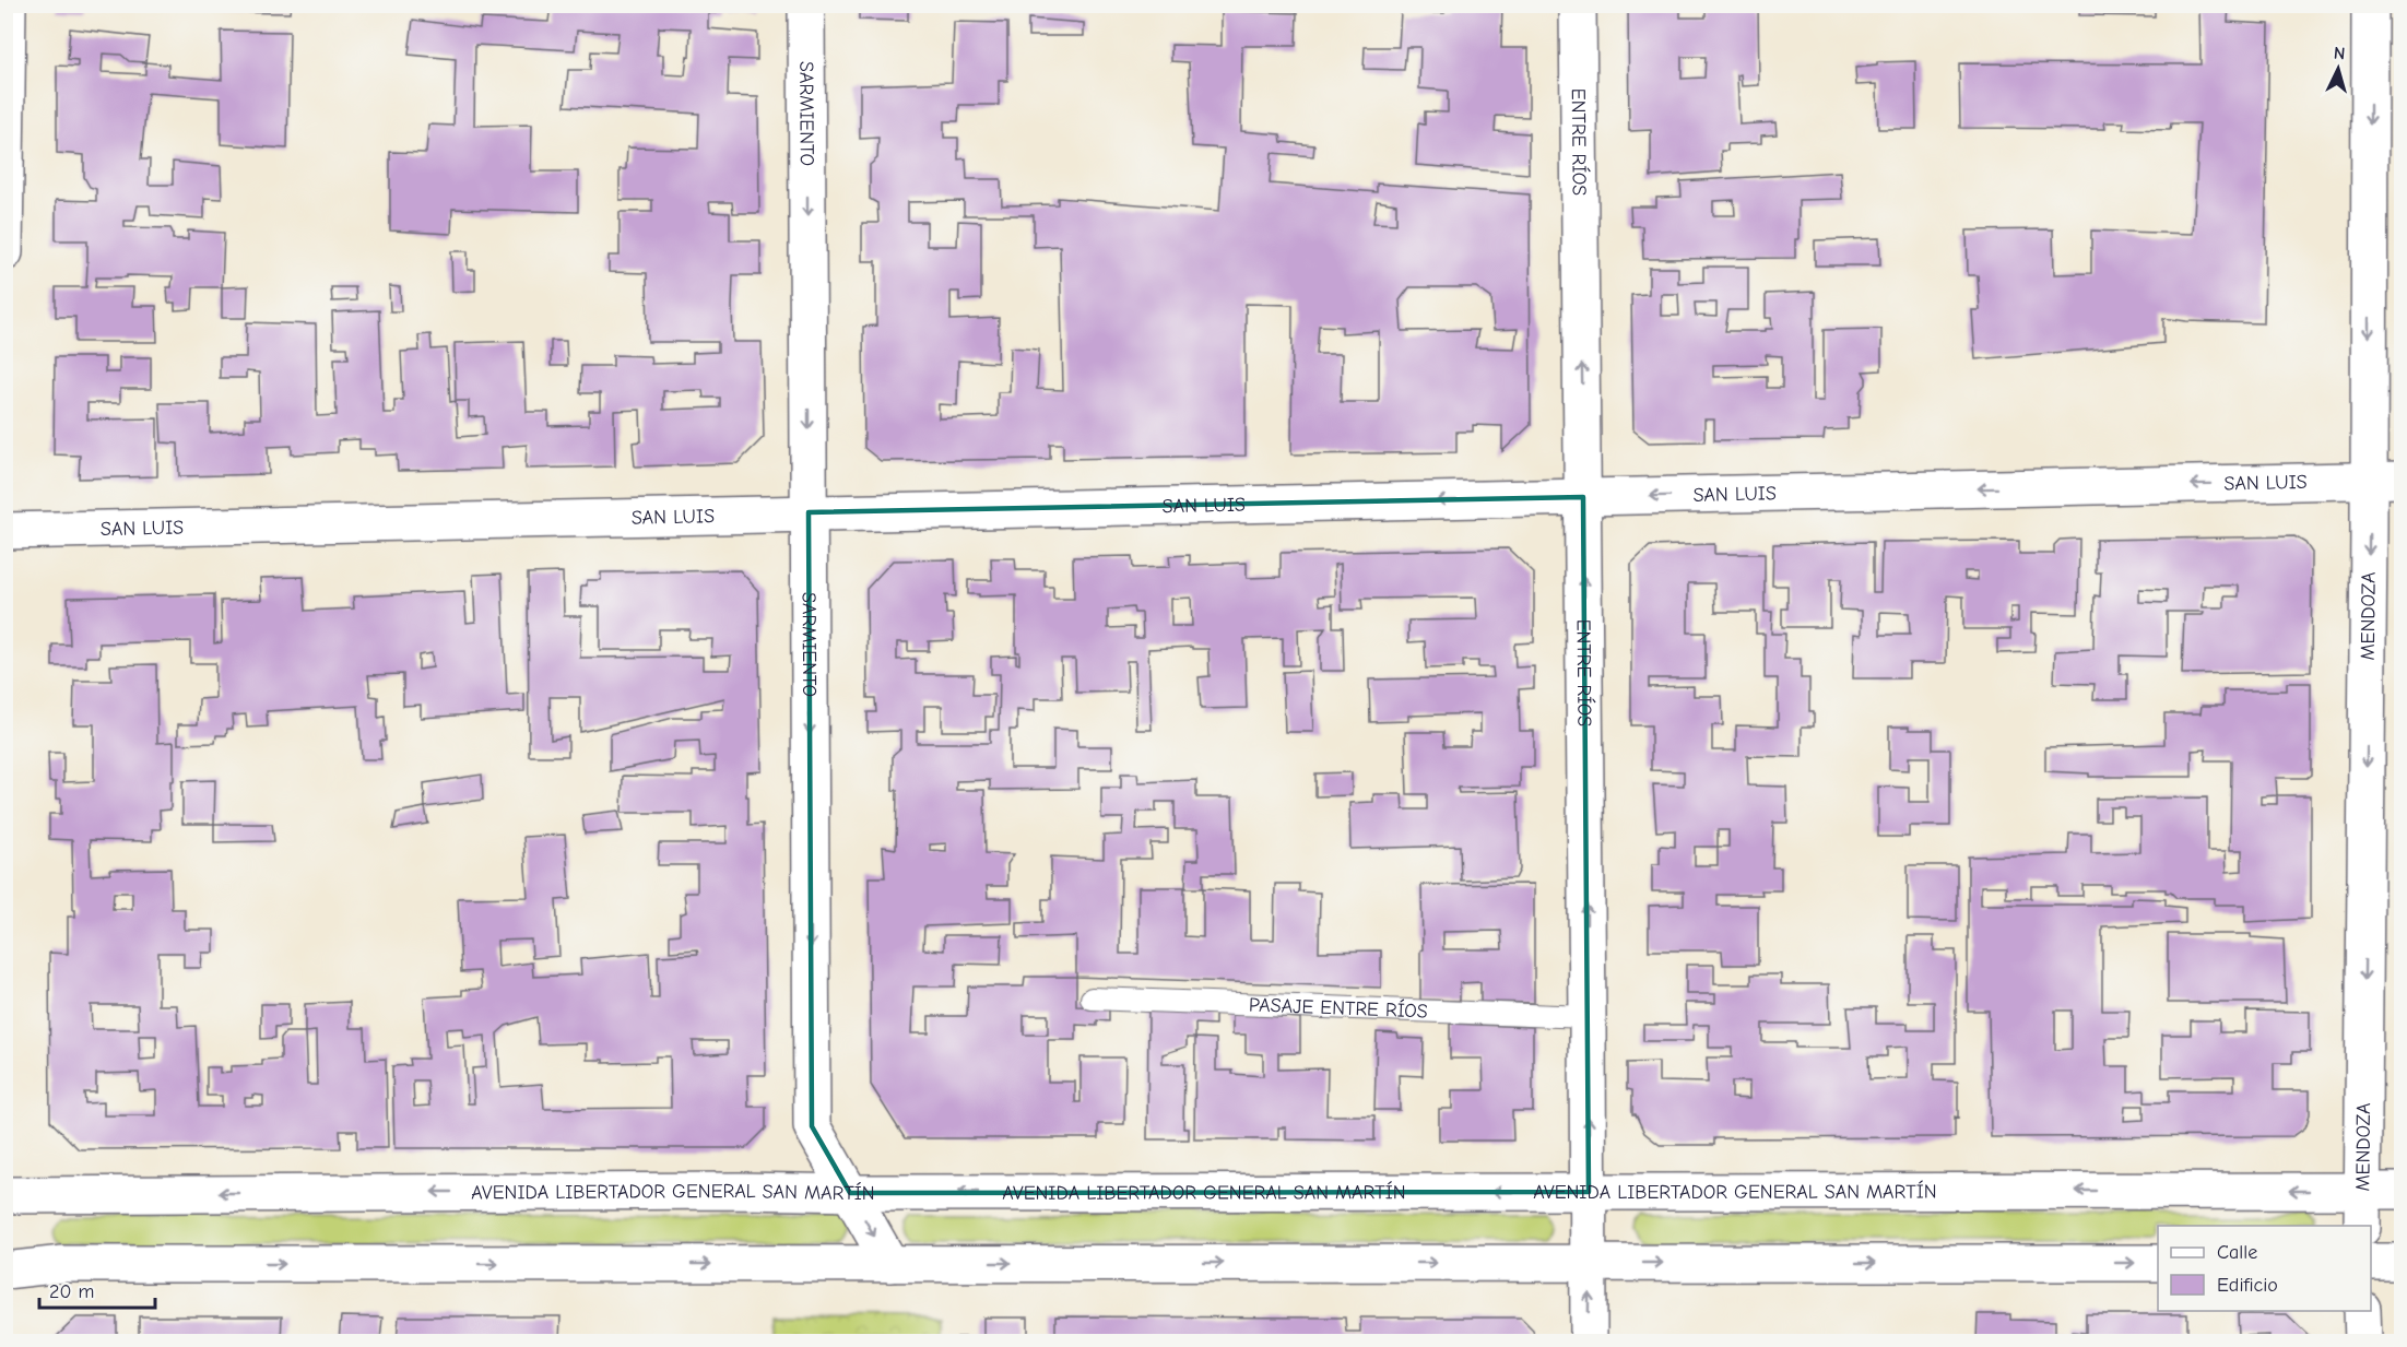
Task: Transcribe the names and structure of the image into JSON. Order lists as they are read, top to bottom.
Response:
{
  "streets": {
    "street": [
      "SARMIENTO",
      "ENTRE RÍOS",
      "SAN LUIS",
      "MENDOZA",
      "AVENIDA LIBERTADOR GENERAL SAN MARTÍN"
    ],
    "lane": ["PASAJE ENTRE RÍOS"]
  },
  "crossings": [
    ["SARMIENTO", "SAN LUIS"],
    ["SARMIENTO", "AVENIDA LIBERTADOR GENERAL SAN MARTÍN"],
    ["ENTRE RÍOS", "SAN LUIS"],
    ["ENTRE RÍOS", "PASAJE ENTRE RÍOS"],
    ["ENTRE RÍOS", "AVENIDA LIBERTADOR GENERAL SAN MARTÍN"],
    ["SAN LUIS", "MENDOZA"],
    ["MENDOZA", "AVENIDA LIBERTADOR GENERAL SAN MARTÍN"]
  ],
  "one_way": [
    "SARMIENTO",
    "ENTRE RÍOS",
    "SAN LUIS",
    "MENDOZA"
  ],
  "legend": ["Calle", "Edificio"],
  "scale_bar": "20 m",
  "north": "top"
}
